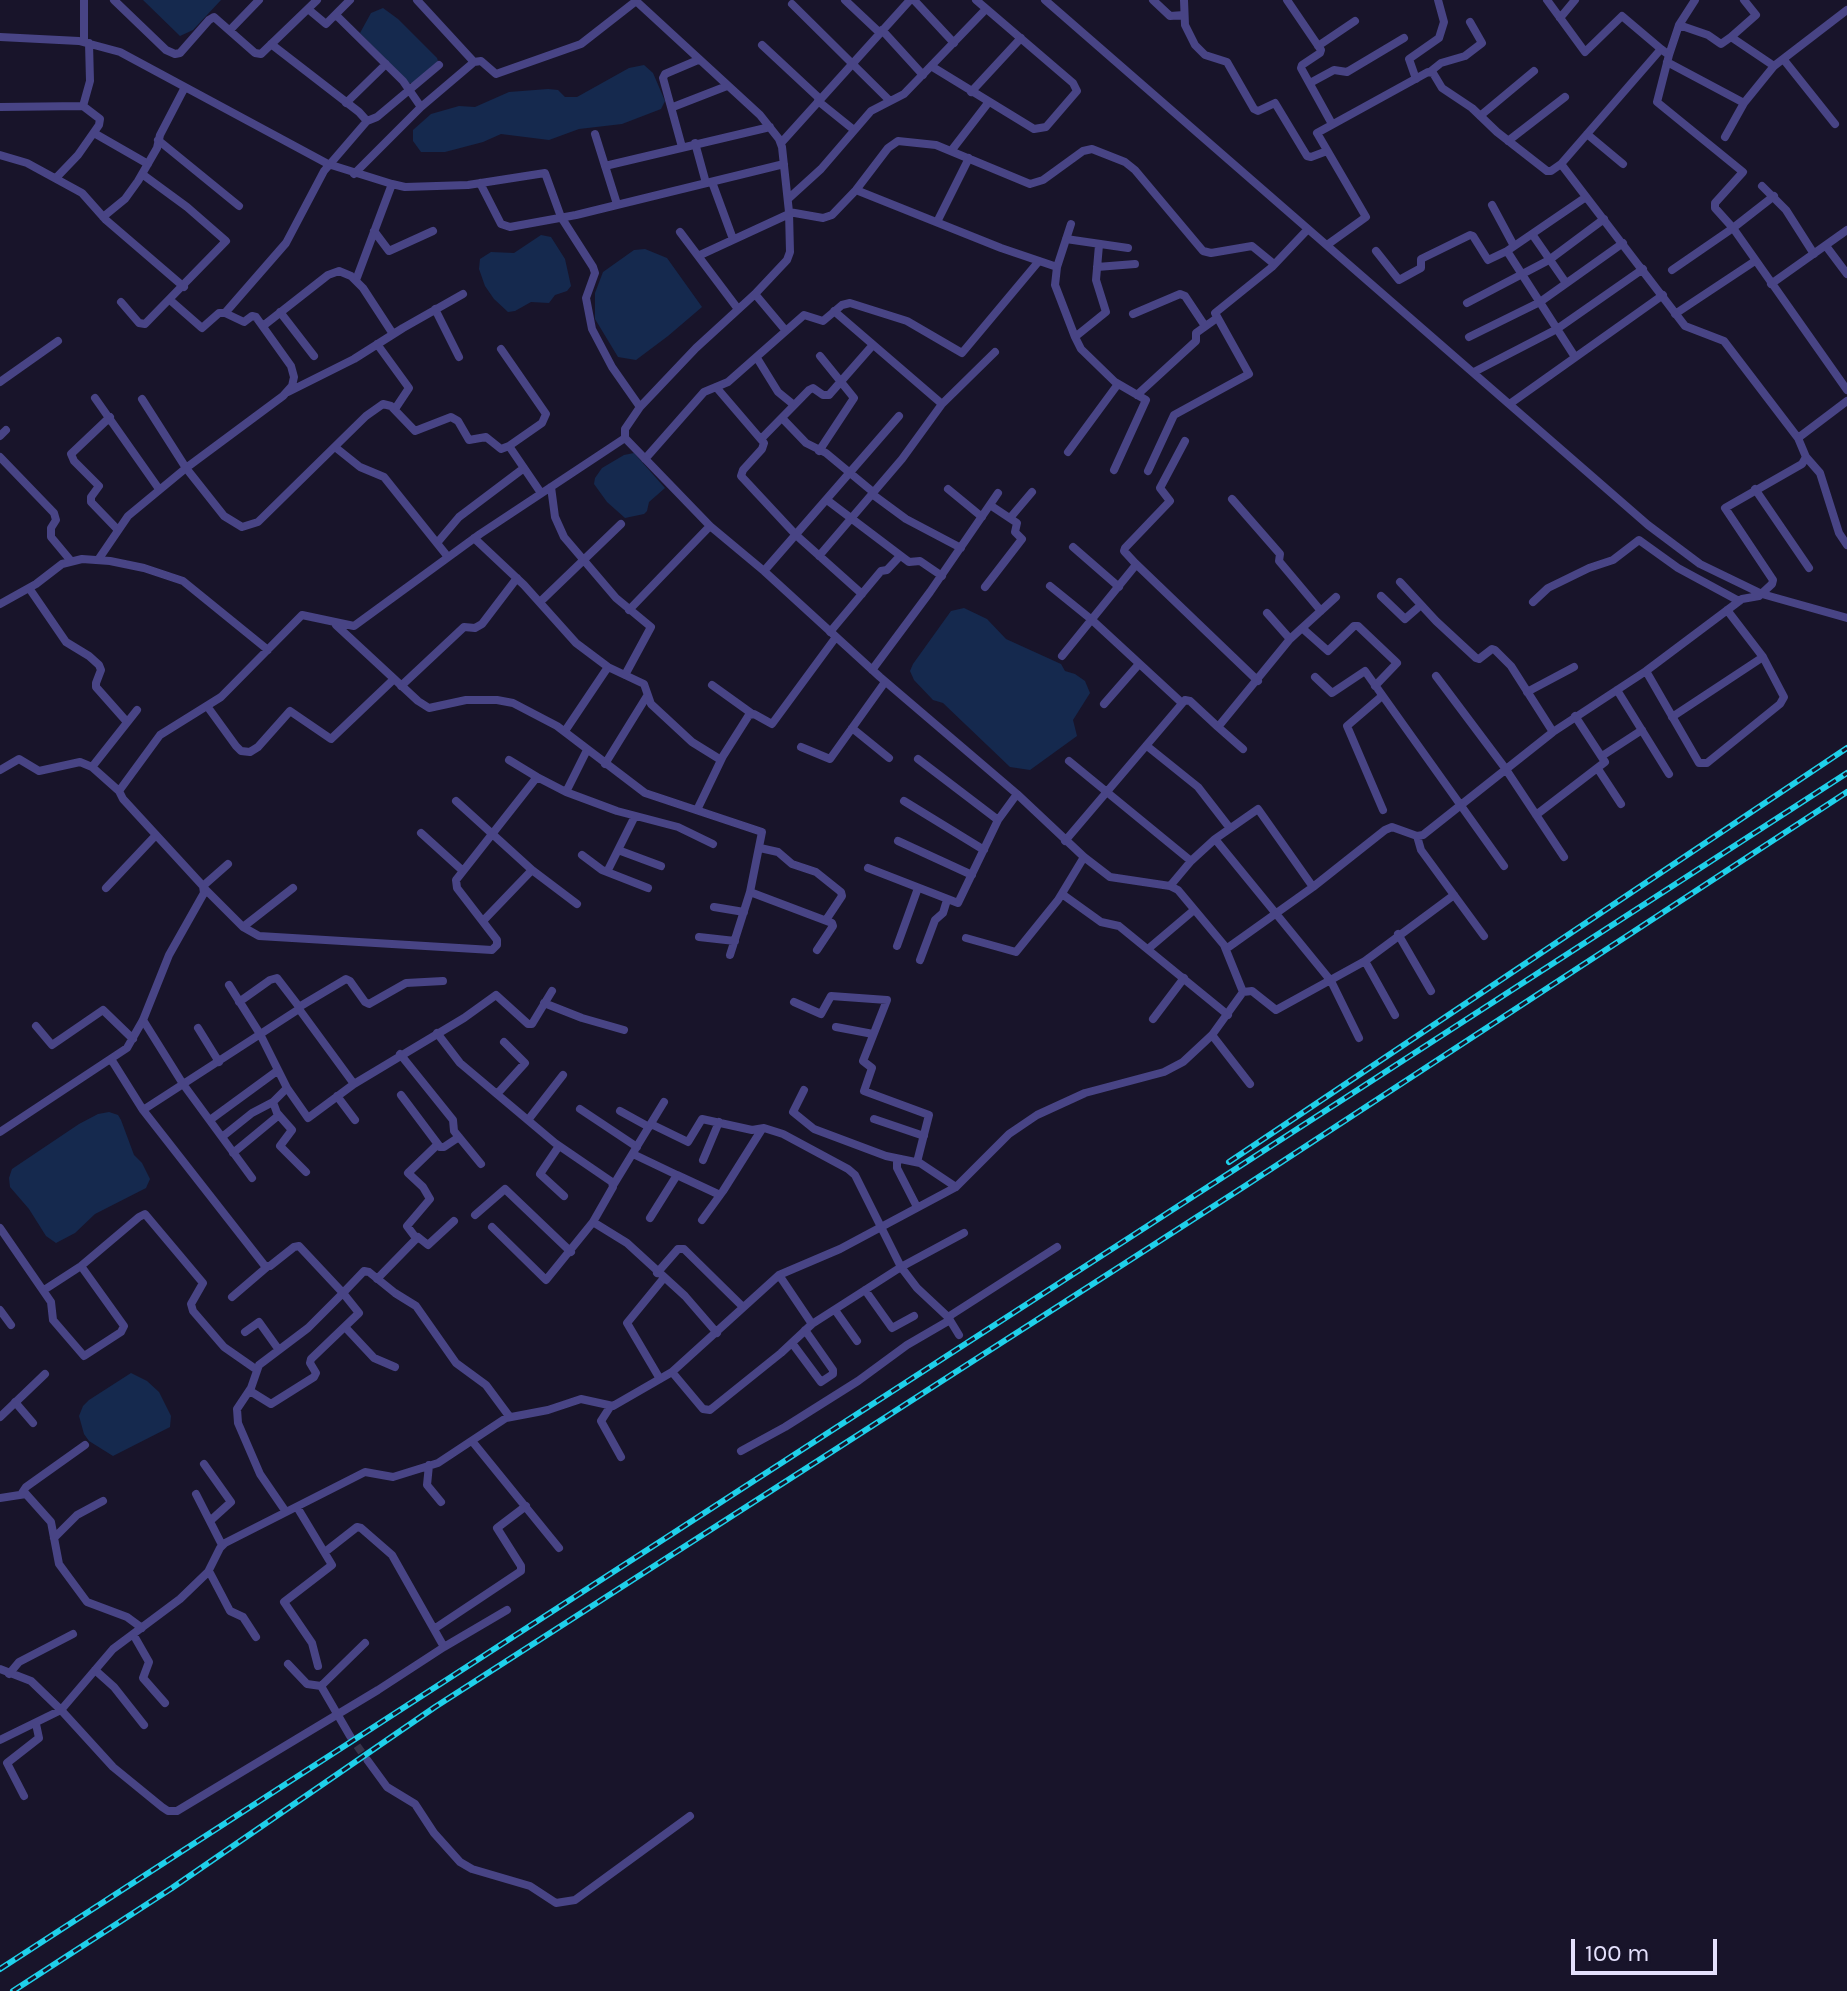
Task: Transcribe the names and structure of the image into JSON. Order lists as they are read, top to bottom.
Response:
{
  "scale_bar": "100 m"
}
